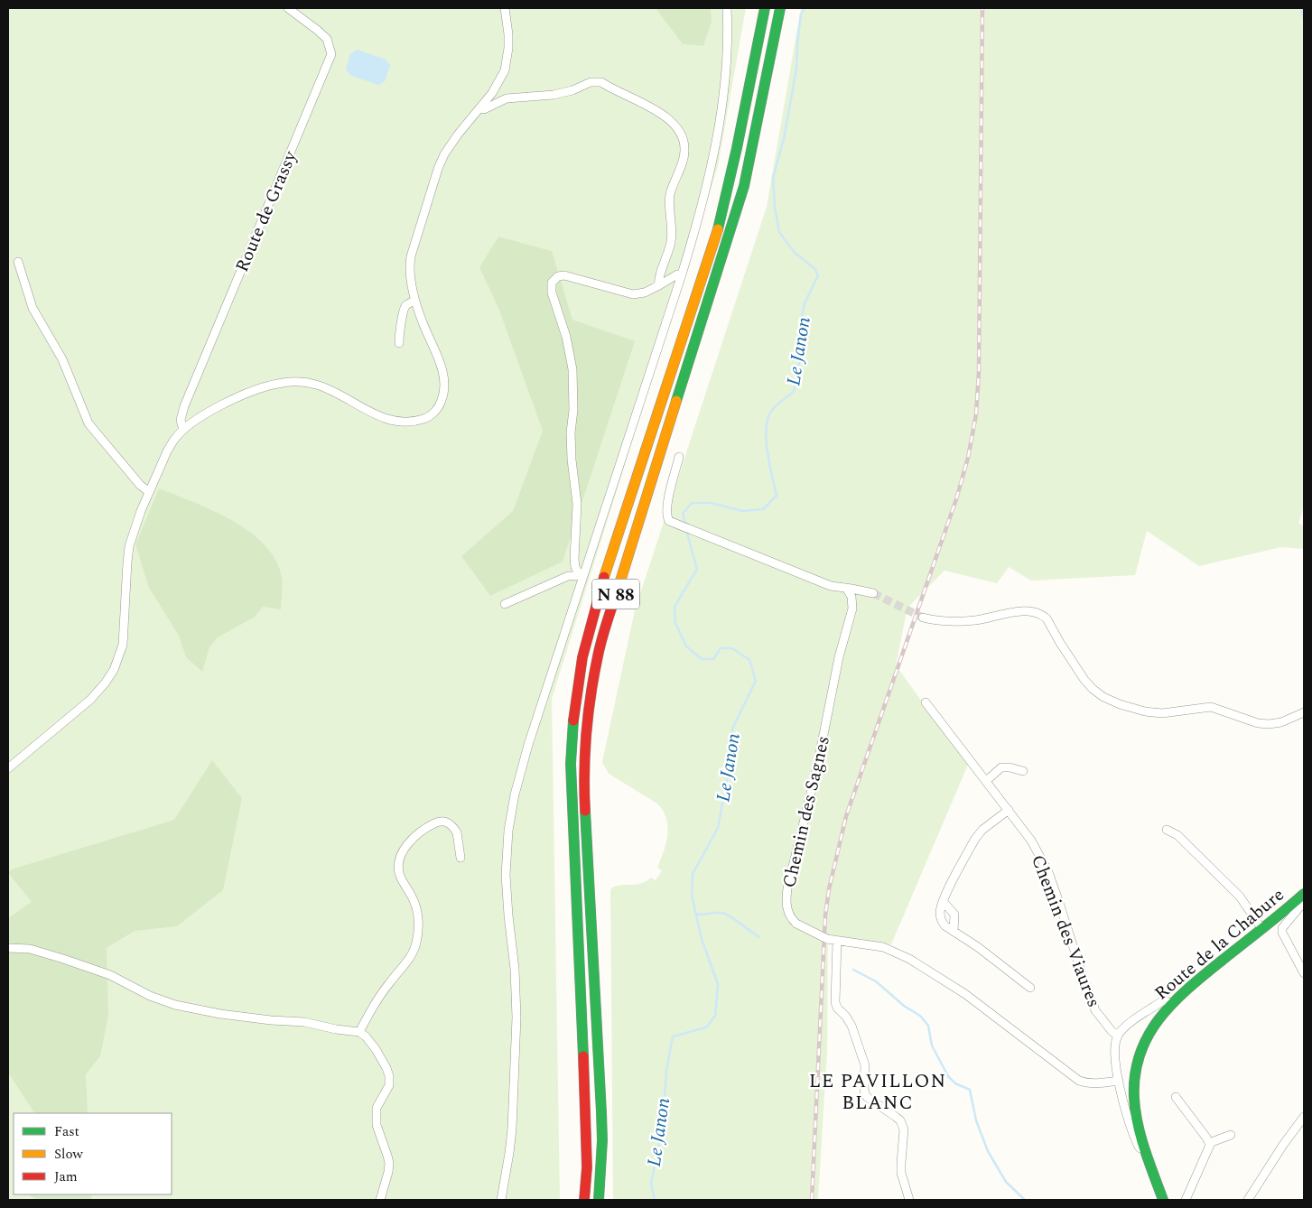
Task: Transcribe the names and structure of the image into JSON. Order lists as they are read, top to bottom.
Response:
{
  "streets": {
    "main road": ["N 88", "Route de la Chabure"],
    "street": ["Route de Grassy", "Chemin des Sagnes", "Chemin des Viaures"]
  },
  "districts": ["LE PAVILLON BLANC"],
  "water": ["Le Janon"],
  "legend": ["Fast", "Slow", "Jam"]
}
